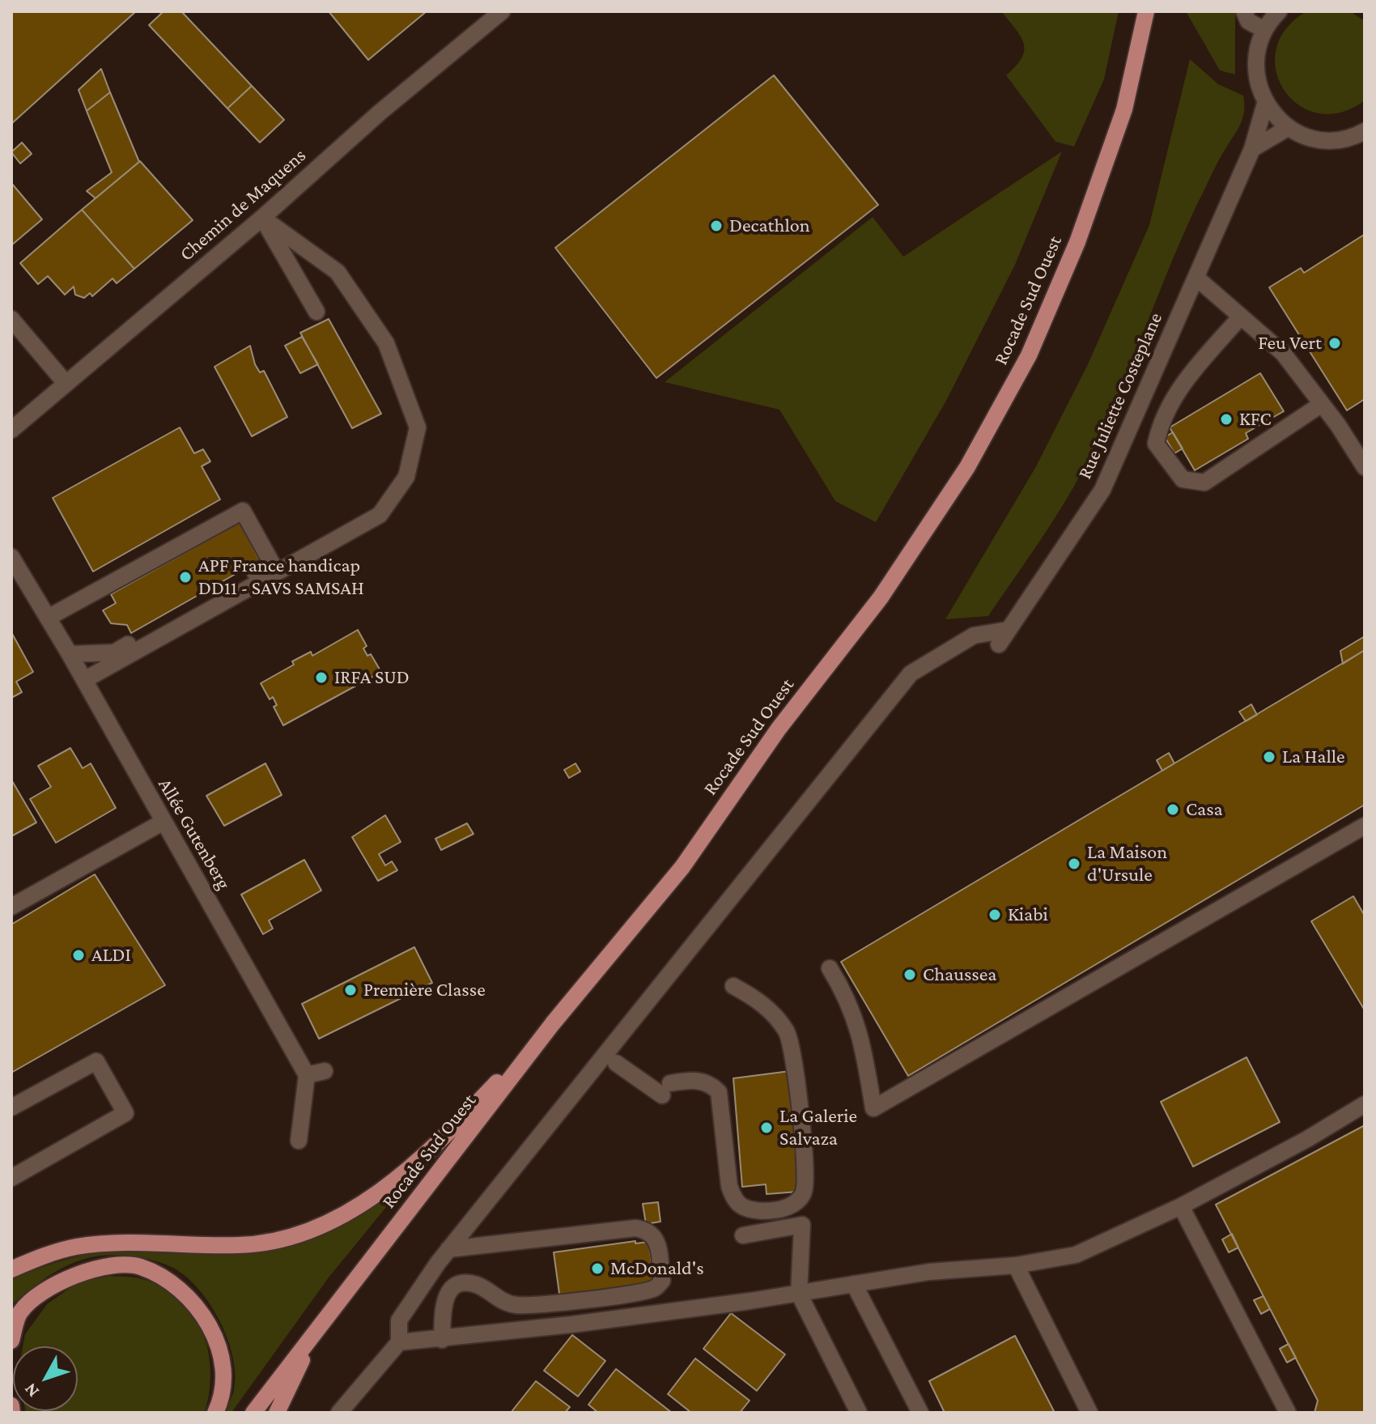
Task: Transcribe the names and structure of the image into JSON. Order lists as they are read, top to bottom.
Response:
{
  "streets": {
    "main road": ["Rocade Sud Ouest"],
    "street": ["Chemin de Maquens", "Rue Juliette Costeplane", "Allée Gutenberg"]
  },
  "places": [
    "Decathlon",
    "Feu Vert",
    "KFC",
    "APF France handicap DD11 - SAVS SAMSAH",
    "IRFA SUD",
    "La Halle",
    "Casa",
    "La Maison d'Ursule",
    "Kiabi",
    "ALDI",
    "Chaussea",
    "Première Classe",
    "La Galerie Salvaza",
    "McDonald's"
  ],
  "north": "bottom left"
}
